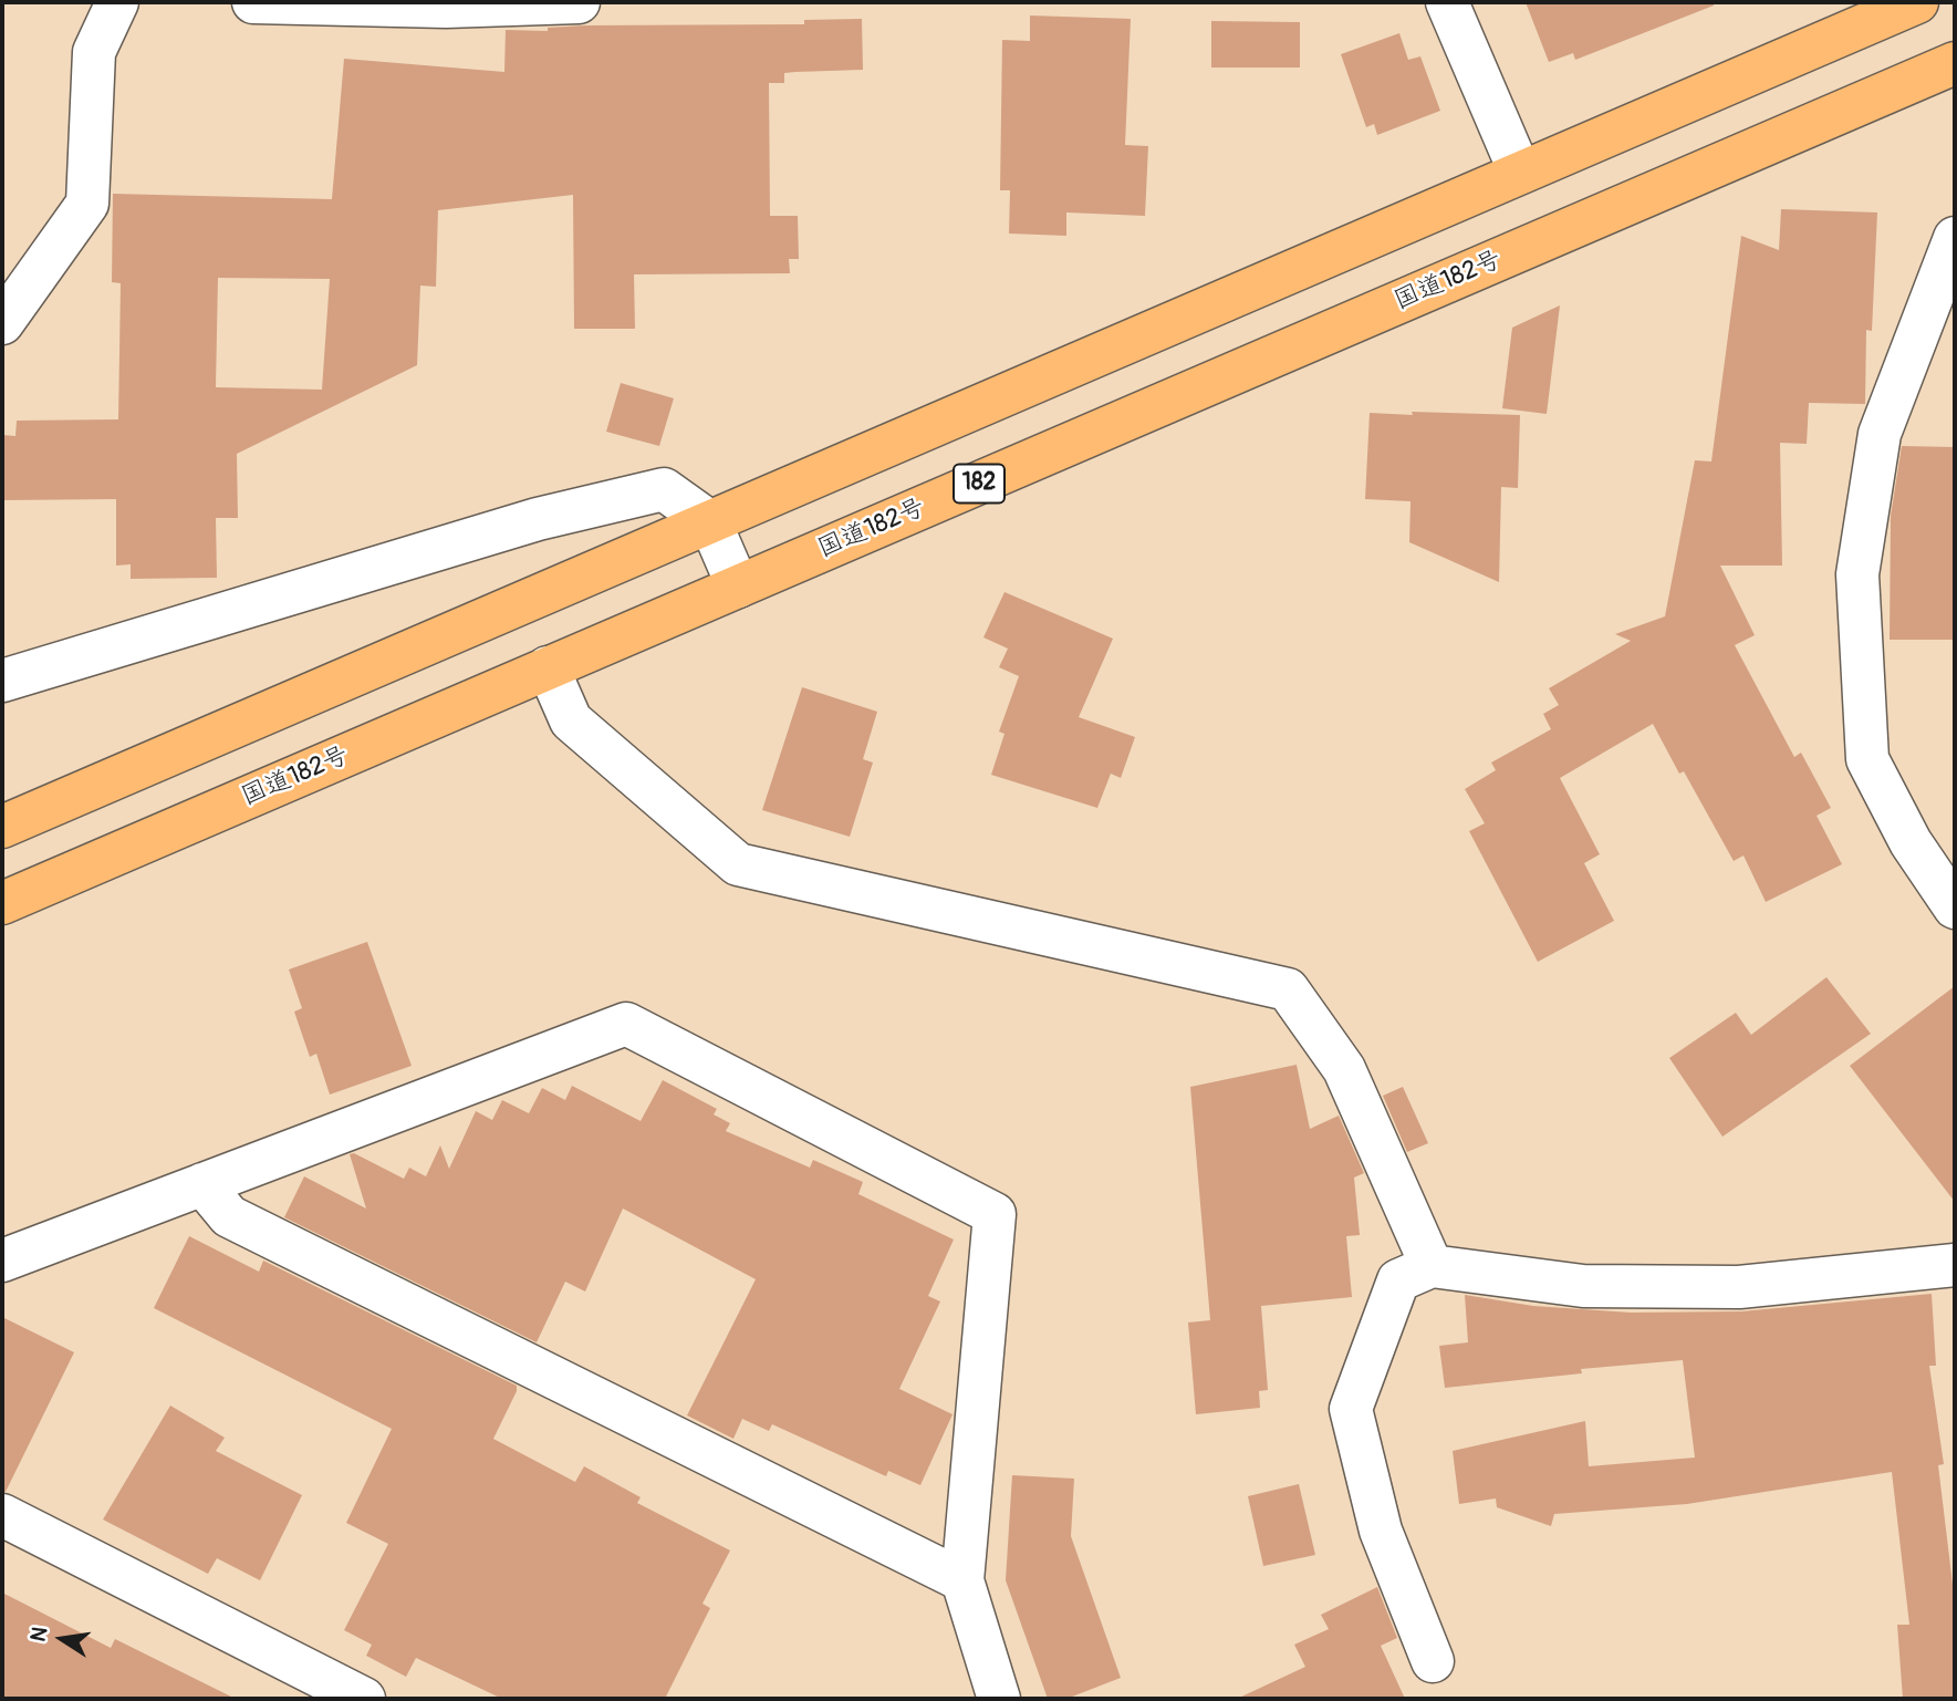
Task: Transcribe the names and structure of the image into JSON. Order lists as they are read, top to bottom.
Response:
{
  "streets": {
    "highway": ["国道182号", "182"]
  },
  "north": "left"
}
